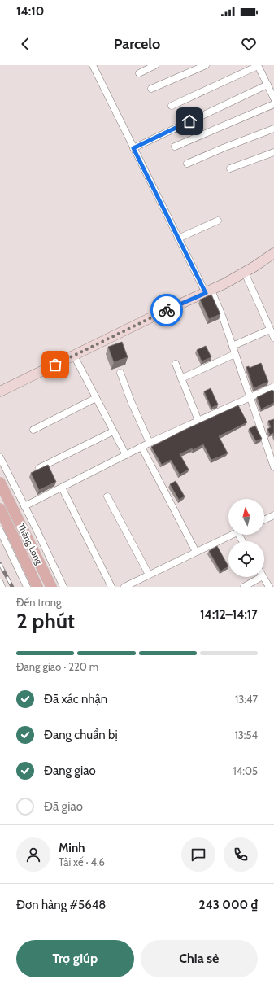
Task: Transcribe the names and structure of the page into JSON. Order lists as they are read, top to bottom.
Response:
{
  "streets": {
    "main road": ["Thăng Long"]
  },
  "north": "top",
  "page": {
    "status": "14:10",
    "header": "Parcelo",
    "heading": ["2 phút", "Đến trong", "14:12–14:17"],
    "panel": [
      "Minh",
      "Tài xế · 4.6",
      "Đơn hàng #5648",
      "243 000 ₫"
    ],
    "bar": "Đang giao · 220 m",
    "list": [
      ["Đã xác nhận", "13:47"],
      ["Đang chuẩn bị", "13:54"],
      ["Đang giao", "14:05"],
      "Đã giao"
    ],
    "buttons": ["Trợ giúp", "Chia sẻ"]
  }
}
